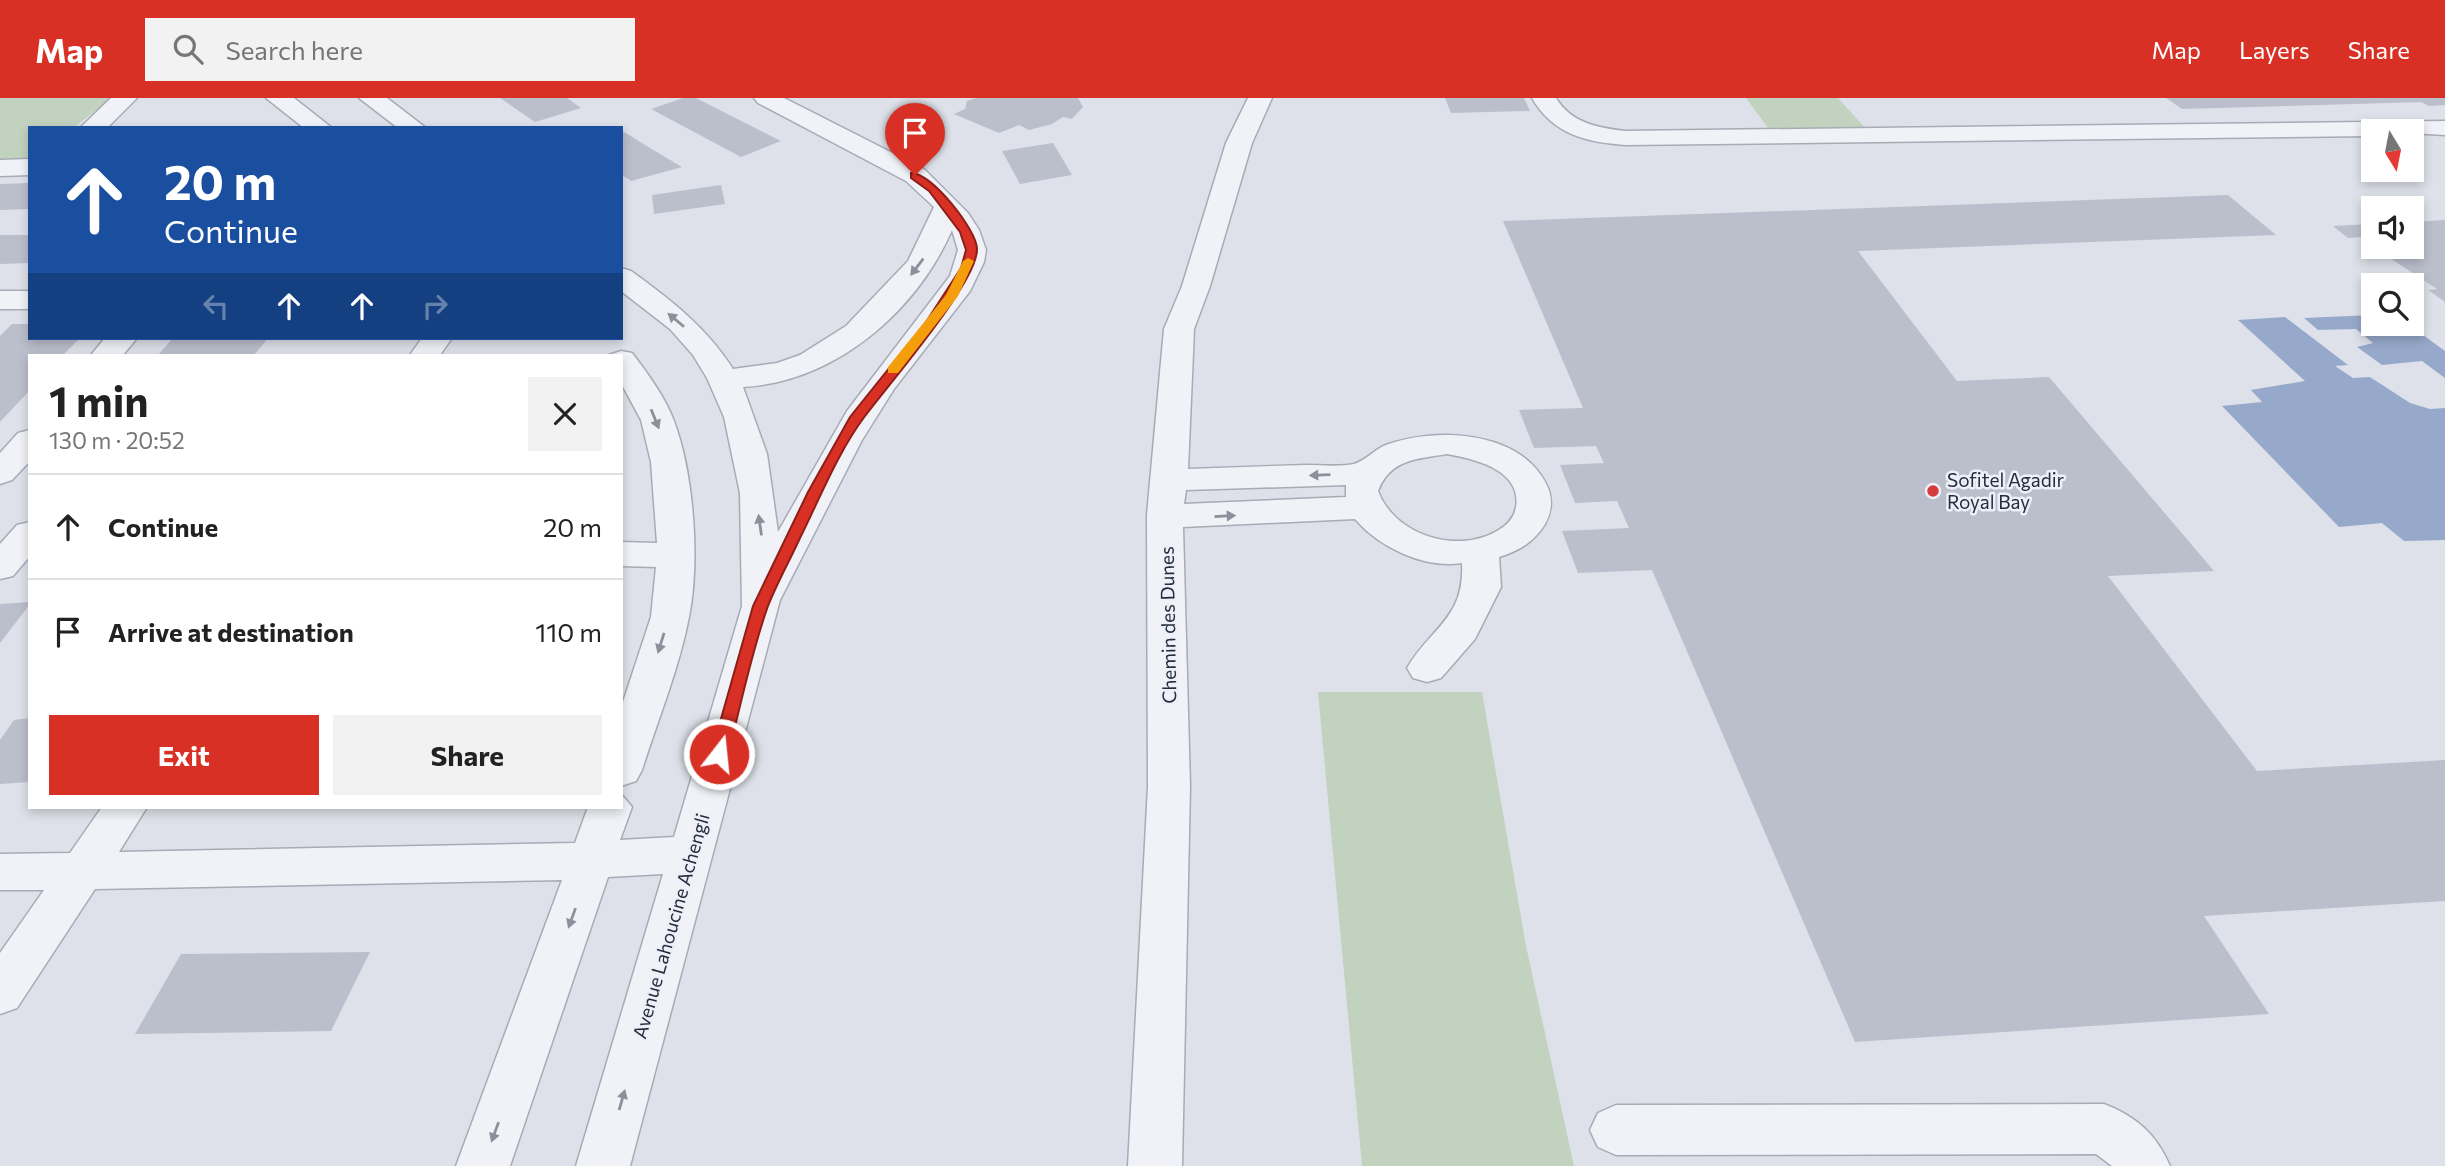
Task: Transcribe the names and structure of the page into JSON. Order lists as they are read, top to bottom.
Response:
{
  "streets": {
    "street": ["Chemin des Dunes", "Avenue Lahoucine Achengli"]
  },
  "places": ["Sofitel Agadir Royal Bay"],
  "north": "bottom",
  "page": {
    "header": "Map",
    "search": "Search here",
    "nav": ["Map", "Layers", "Share"],
    "turn": ["20 m", "Continue"],
    "heading": ["1 min", "130 m · 20:52"],
    "list": [
      {
        "name": "Continue",
        "value": "20 m"
      },
      {
        "name": "Arrive at destination",
        "value": "110 m"
      }
    ],
    "buttons": ["Exit", "Share"]
  }
}
